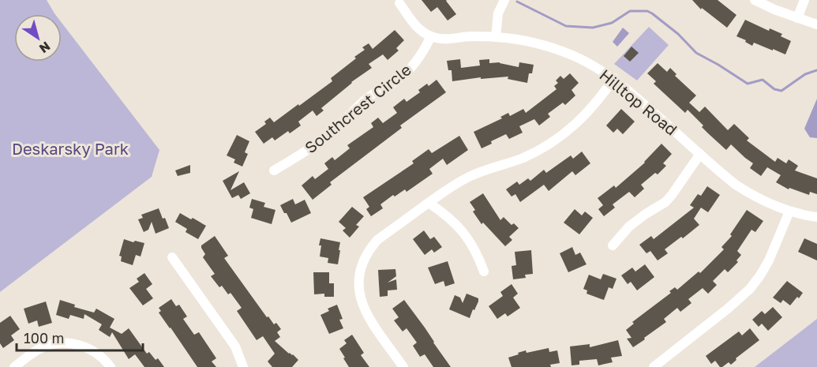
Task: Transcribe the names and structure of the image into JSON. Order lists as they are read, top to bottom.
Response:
{
  "streets": {
    "street": ["Hilltop Road", "Southcrest Circle"]
  },
  "crossings": [
    ["Hilltop Road", "Southcrest Circle"]
  ],
  "parks": ["Deskarsky Park"],
  "scale_bar": "100 m",
  "north": "bottom right"
}
